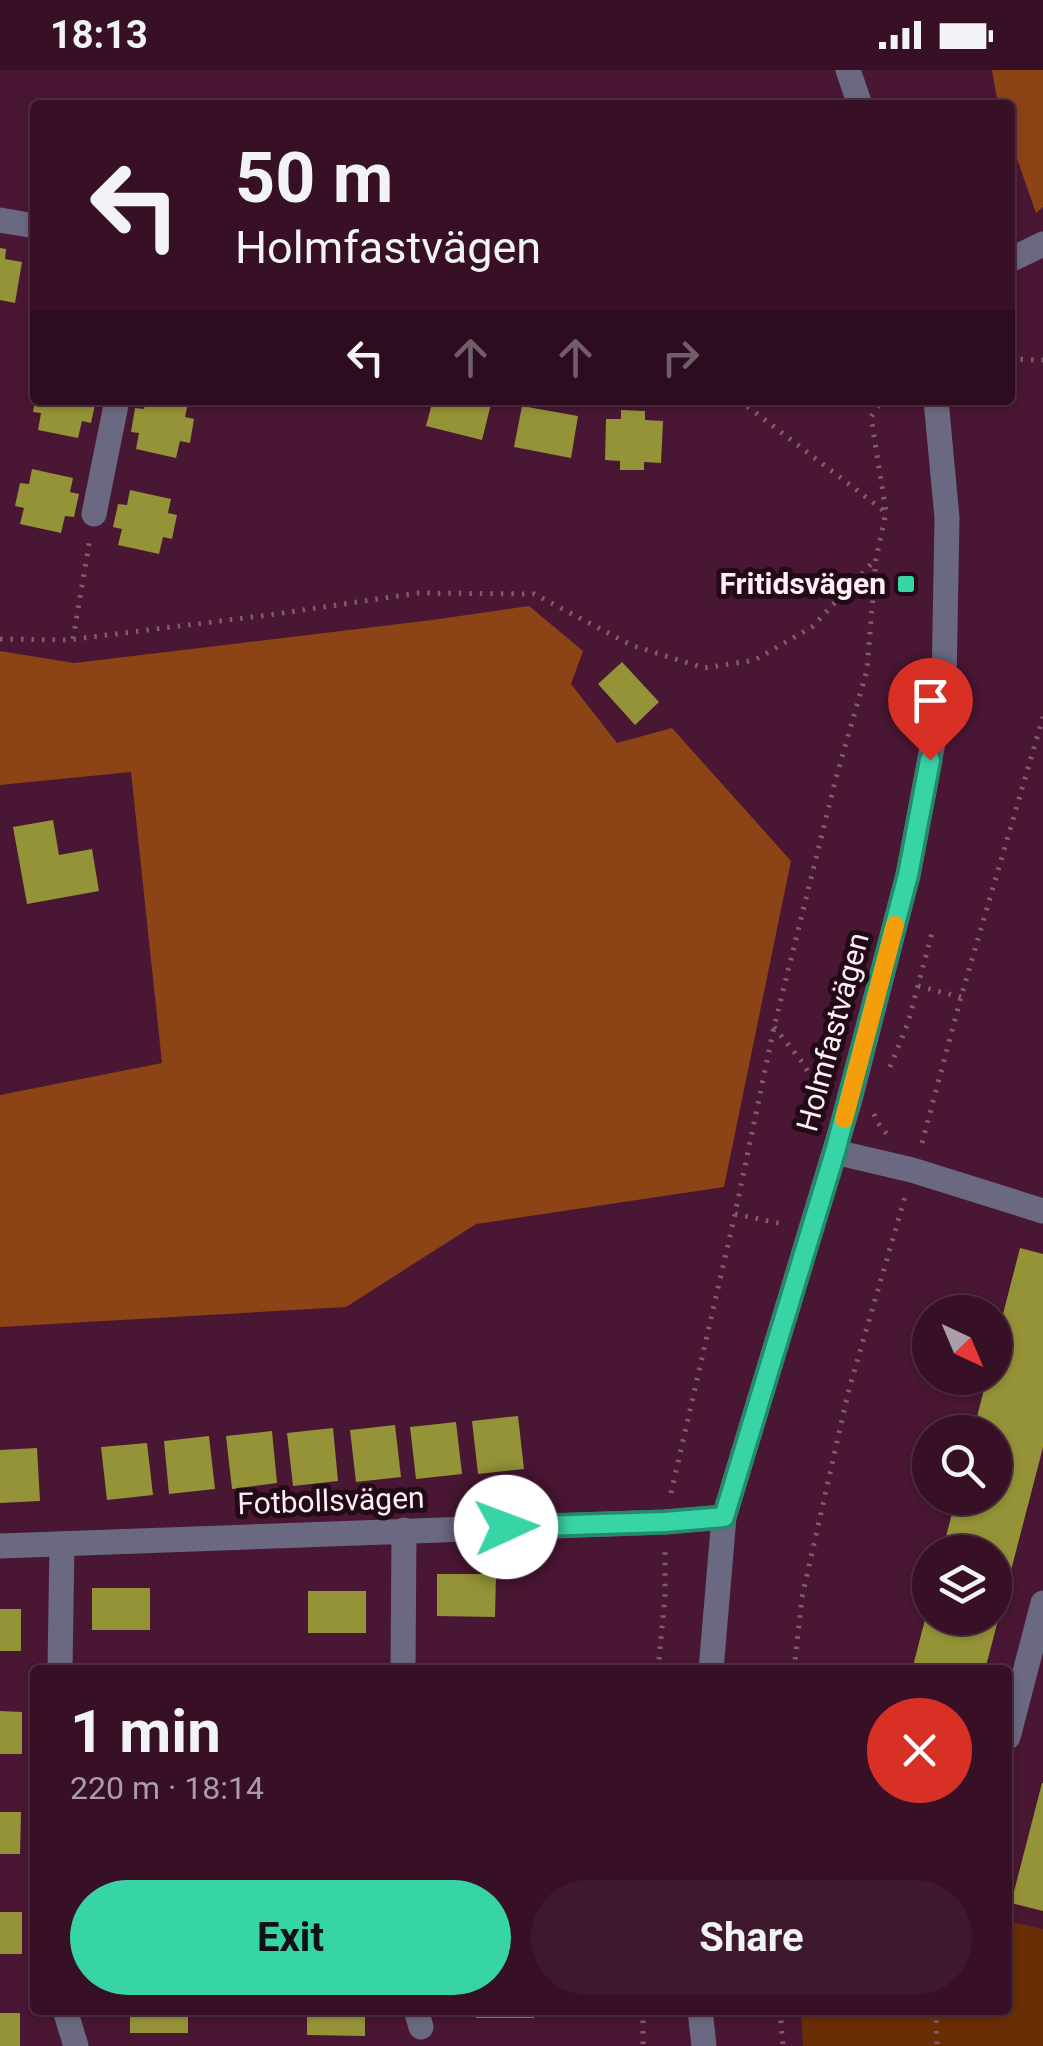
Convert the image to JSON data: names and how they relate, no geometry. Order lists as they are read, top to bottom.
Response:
{
  "streets": {
    "street": ["Holmfastvägen", "Fotbollsvägen"]
  },
  "crossings": [
    ["Holmfastvägen", "Fotbollsvägen"]
  ],
  "places": {
    "transit": ["Fritidsvägen"]
  },
  "north": "bottom right",
  "page": {
    "status": "18:13",
    "turn": ["50 m", "Holmfastvägen"],
    "heading": ["1 min", "220 m · 18:14"],
    "buttons": ["Exit", "Share"]
  }
}
